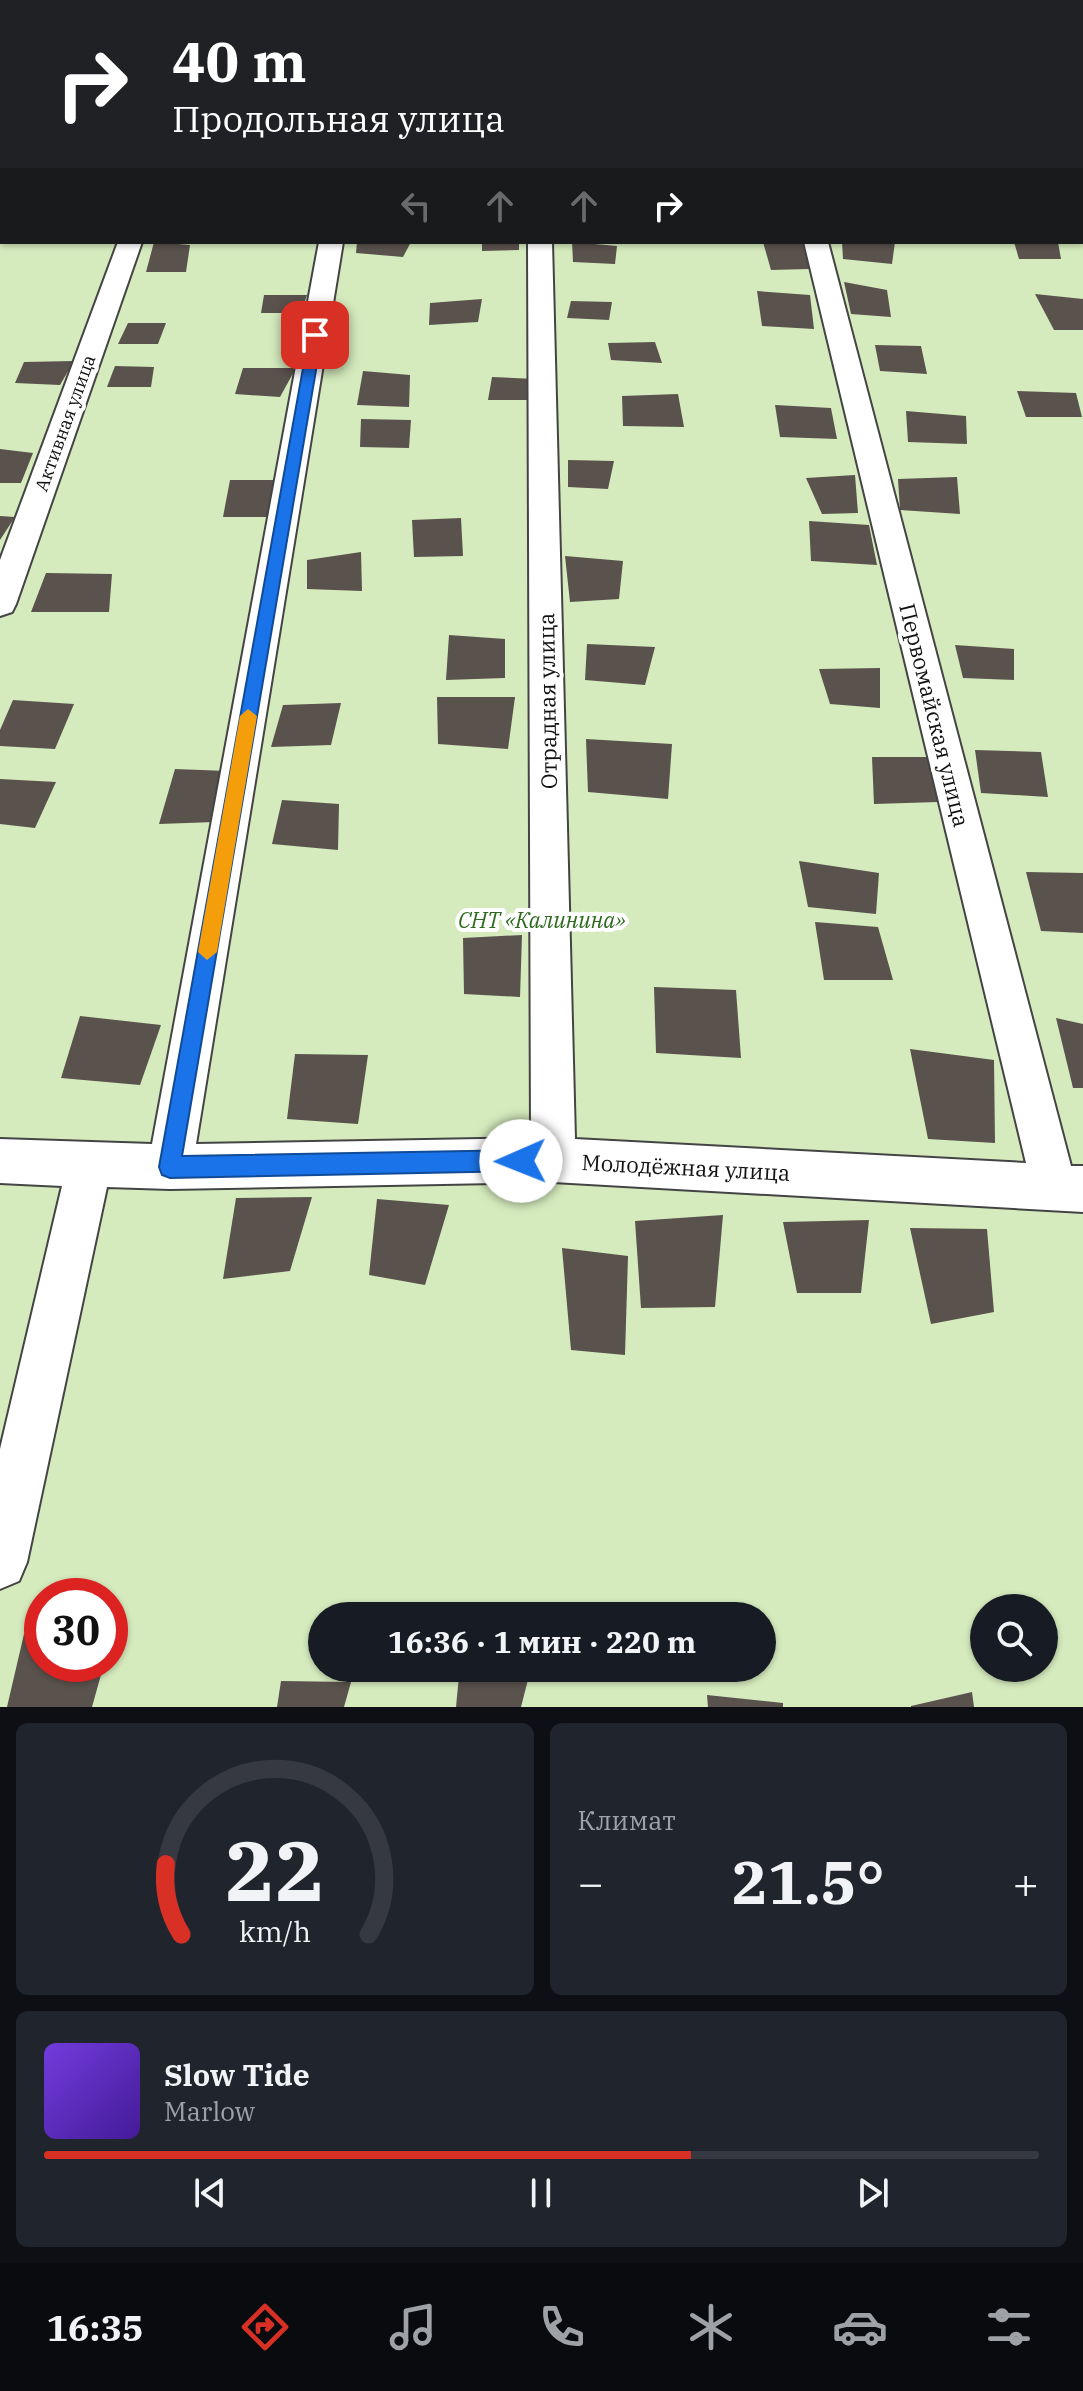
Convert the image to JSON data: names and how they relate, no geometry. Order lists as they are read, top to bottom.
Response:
{
  "streets": {
    "street": [
      "Активная улица",
      "Отрадная улица",
      "Первомайская улица",
      "Молодёжная улица"
    ]
  },
  "crossings": [
    ["Отрадная улица", "Молодёжная улица"],
    ["Первомайская улица", "Молодёжная улица"]
  ],
  "parks": ["СНТ «Калинина»"],
  "page": {
    "turn": ["40 m", "Продольная улица"],
    "limit": "30",
    "trip": "16:36 · 1 мин · 220 m",
    "tile": "Климат",
    "heat": ["−", "21.5°", "+"],
    "song": ["Slow Tide", "Marlow"],
    "tabs": "16:35",
    "gauge": ["22", "km/h"]
  }
}
